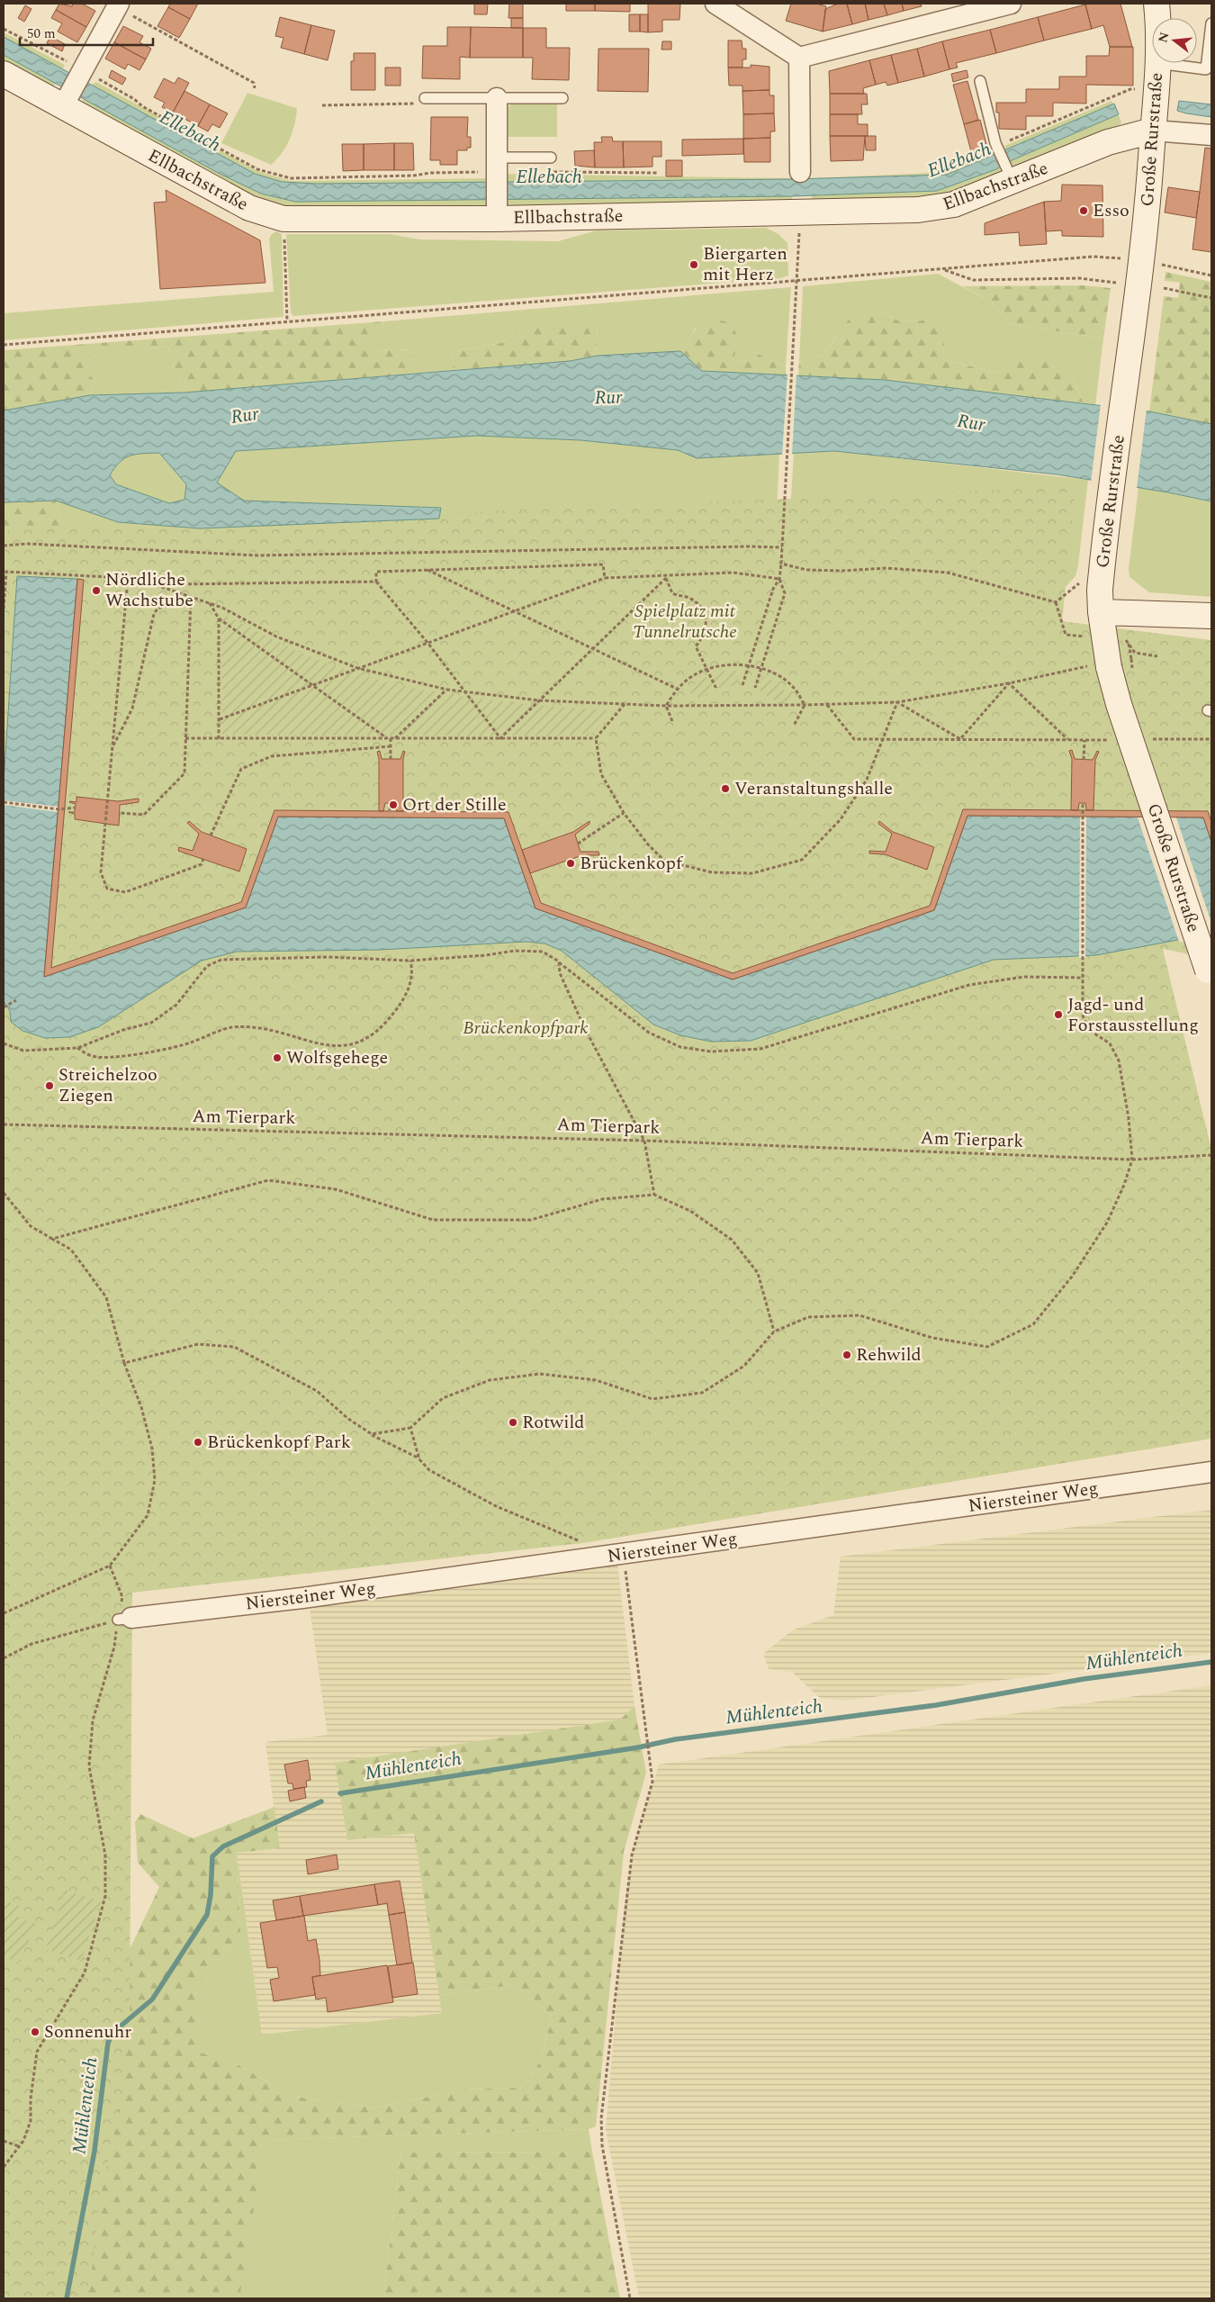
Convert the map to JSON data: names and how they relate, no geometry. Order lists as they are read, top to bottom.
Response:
{
  "streets": {
    "main road": ["Große Rurstraße", "Ellbachstraße"],
    "street": ["Niersteiner Weg"],
    "path": ["Am Tierpark"]
  },
  "crossings": [
    ["Große Rurstraße", "Ellbachstraße"]
  ],
  "water": ["Ellebach", "Rur", "Mühlenteich"],
  "parks": ["Spielplatz mit Tunnelrutsche", "Brückenkopfpark"],
  "places": [
    "Esso",
    "Biergarten mit Herz",
    "Nördliche Wachstube",
    "Veranstaltungshalle",
    "Ort der Stille",
    "Brückenkopf",
    "Jagd- und Forstausstellung",
    "Wolfsgehege",
    "Streichelzoo Ziegen",
    "Rehwild",
    "Rotwild",
    "Brückenkopf Park",
    "Sonnenuhr"
  ],
  "scale_bar": "50 m",
  "north": "left"
}
